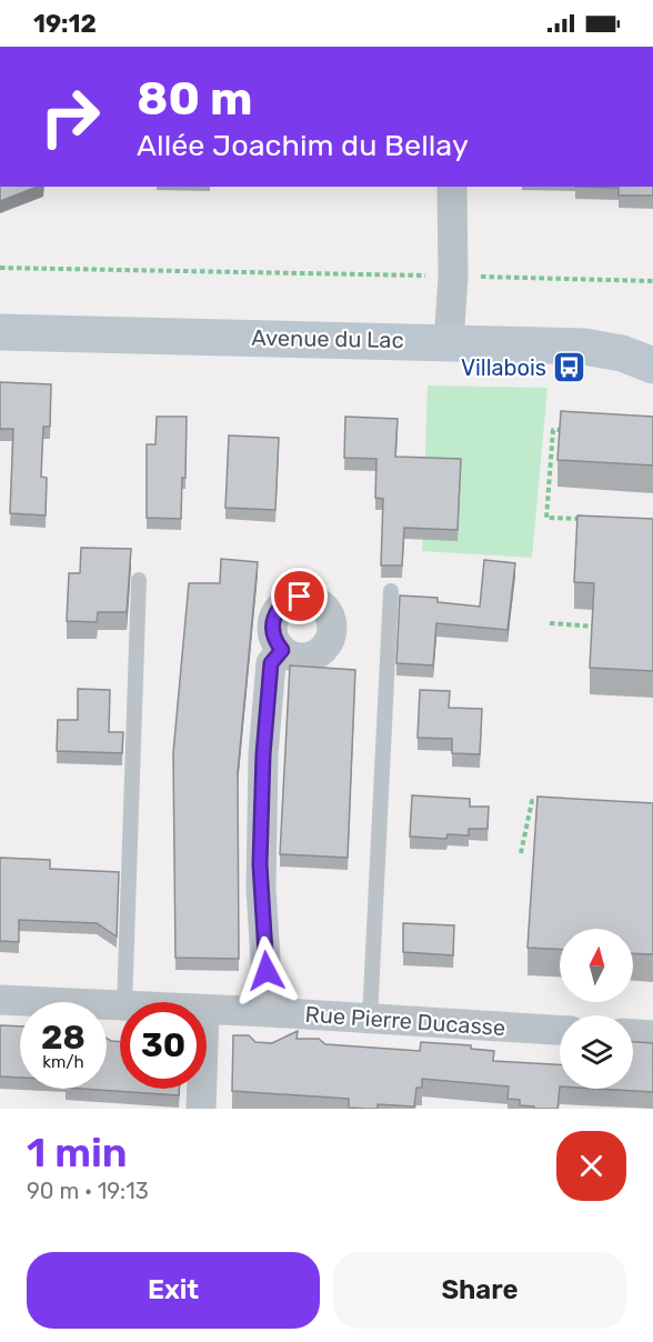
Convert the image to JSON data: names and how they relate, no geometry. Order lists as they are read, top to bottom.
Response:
{
  "streets": {
    "street": ["Avenue du Lac", "Rue Pierre Ducasse"]
  },
  "places": {
    "bus stop": ["Villabois"]
  },
  "north": "top",
  "page": {
    "status": "19:12",
    "turn": ["80 m", "Allée Joachim du Bellay"],
    "speed": "28 km/h",
    "limit": "30",
    "heading": ["1 min", "90 m · 19:13"],
    "buttons": ["Exit", "Share"]
  }
}
